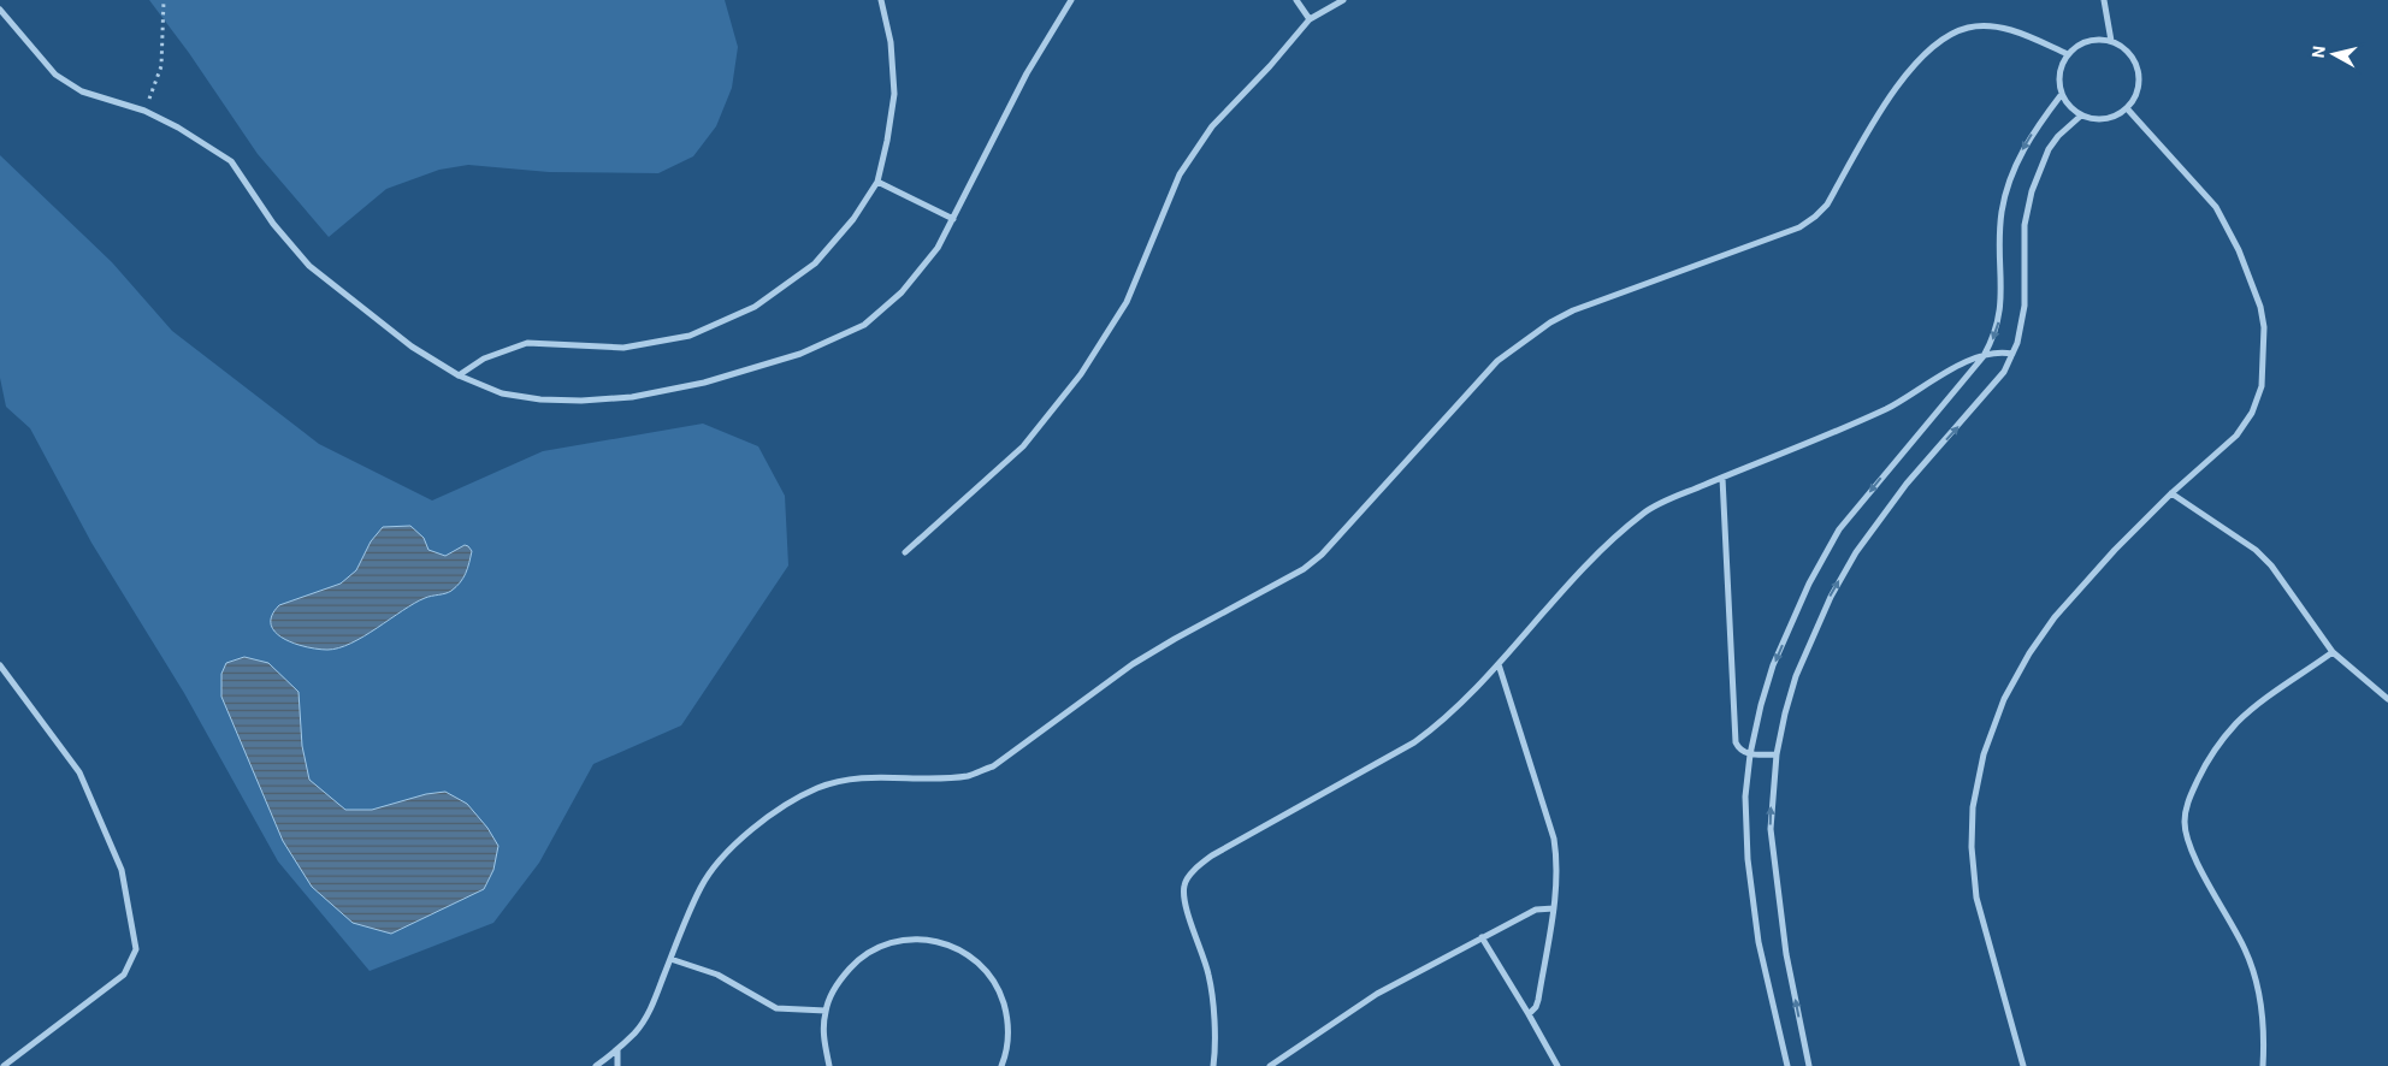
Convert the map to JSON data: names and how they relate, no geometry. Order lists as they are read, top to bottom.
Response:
{
  "north": "left"
}
